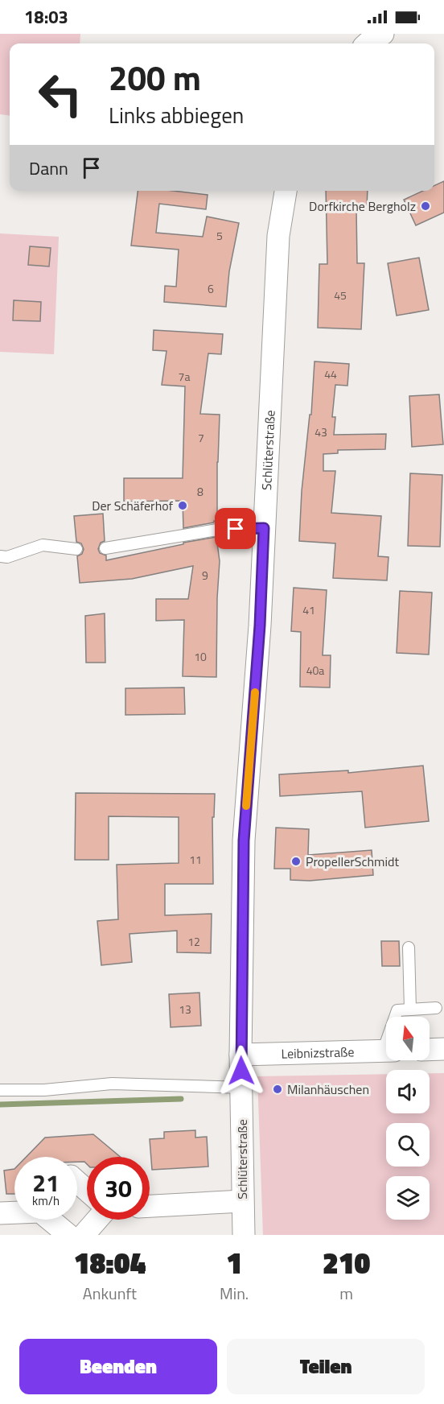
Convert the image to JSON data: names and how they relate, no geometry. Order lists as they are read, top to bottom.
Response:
{
  "streets": {
    "street": ["Schlüterstraße", "Leibnizstraße"]
  },
  "crossings": [
    ["Schlüterstraße", "Leibnizstraße"]
  ],
  "places": [
    "Dorfkirche Bergholz",
    "Der Schäferhof",
    "PropellerSchmidt",
    "Milanhäuschen"
  ],
  "house_numbers": [
    "5",
    "6",
    "45",
    "44",
    "7a",
    "43",
    "7",
    "8",
    "9",
    "41",
    "10",
    "40a",
    "11",
    "12",
    "13"
  ],
  "north": "top",
  "page": {
    "status": "18:03",
    "turn": ["200 m", "Links abbiegen"],
    "then": "Dann",
    "speed": "21 km/h",
    "limit": "30",
    "eta": [
      "18:04",
      "Ankunft",
      "1",
      "Min.",
      "210",
      "m"
    ],
    "buttons": ["Beenden", "Teilen"]
  }
}
